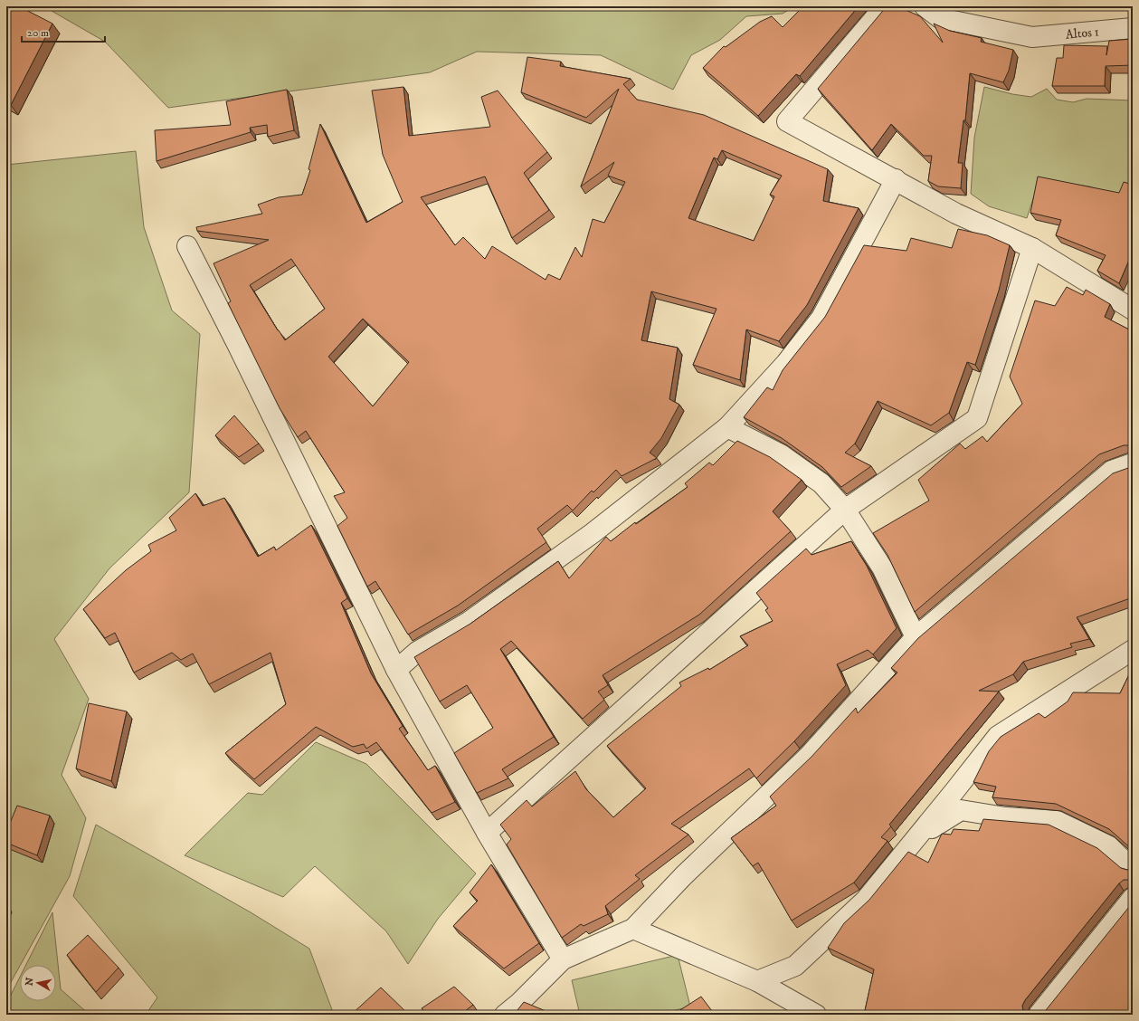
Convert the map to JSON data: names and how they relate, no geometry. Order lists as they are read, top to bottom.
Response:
{
  "streets": {
    "street": ["Altos 1"]
  },
  "scale_bar": "20 m",
  "north": "left"
}
